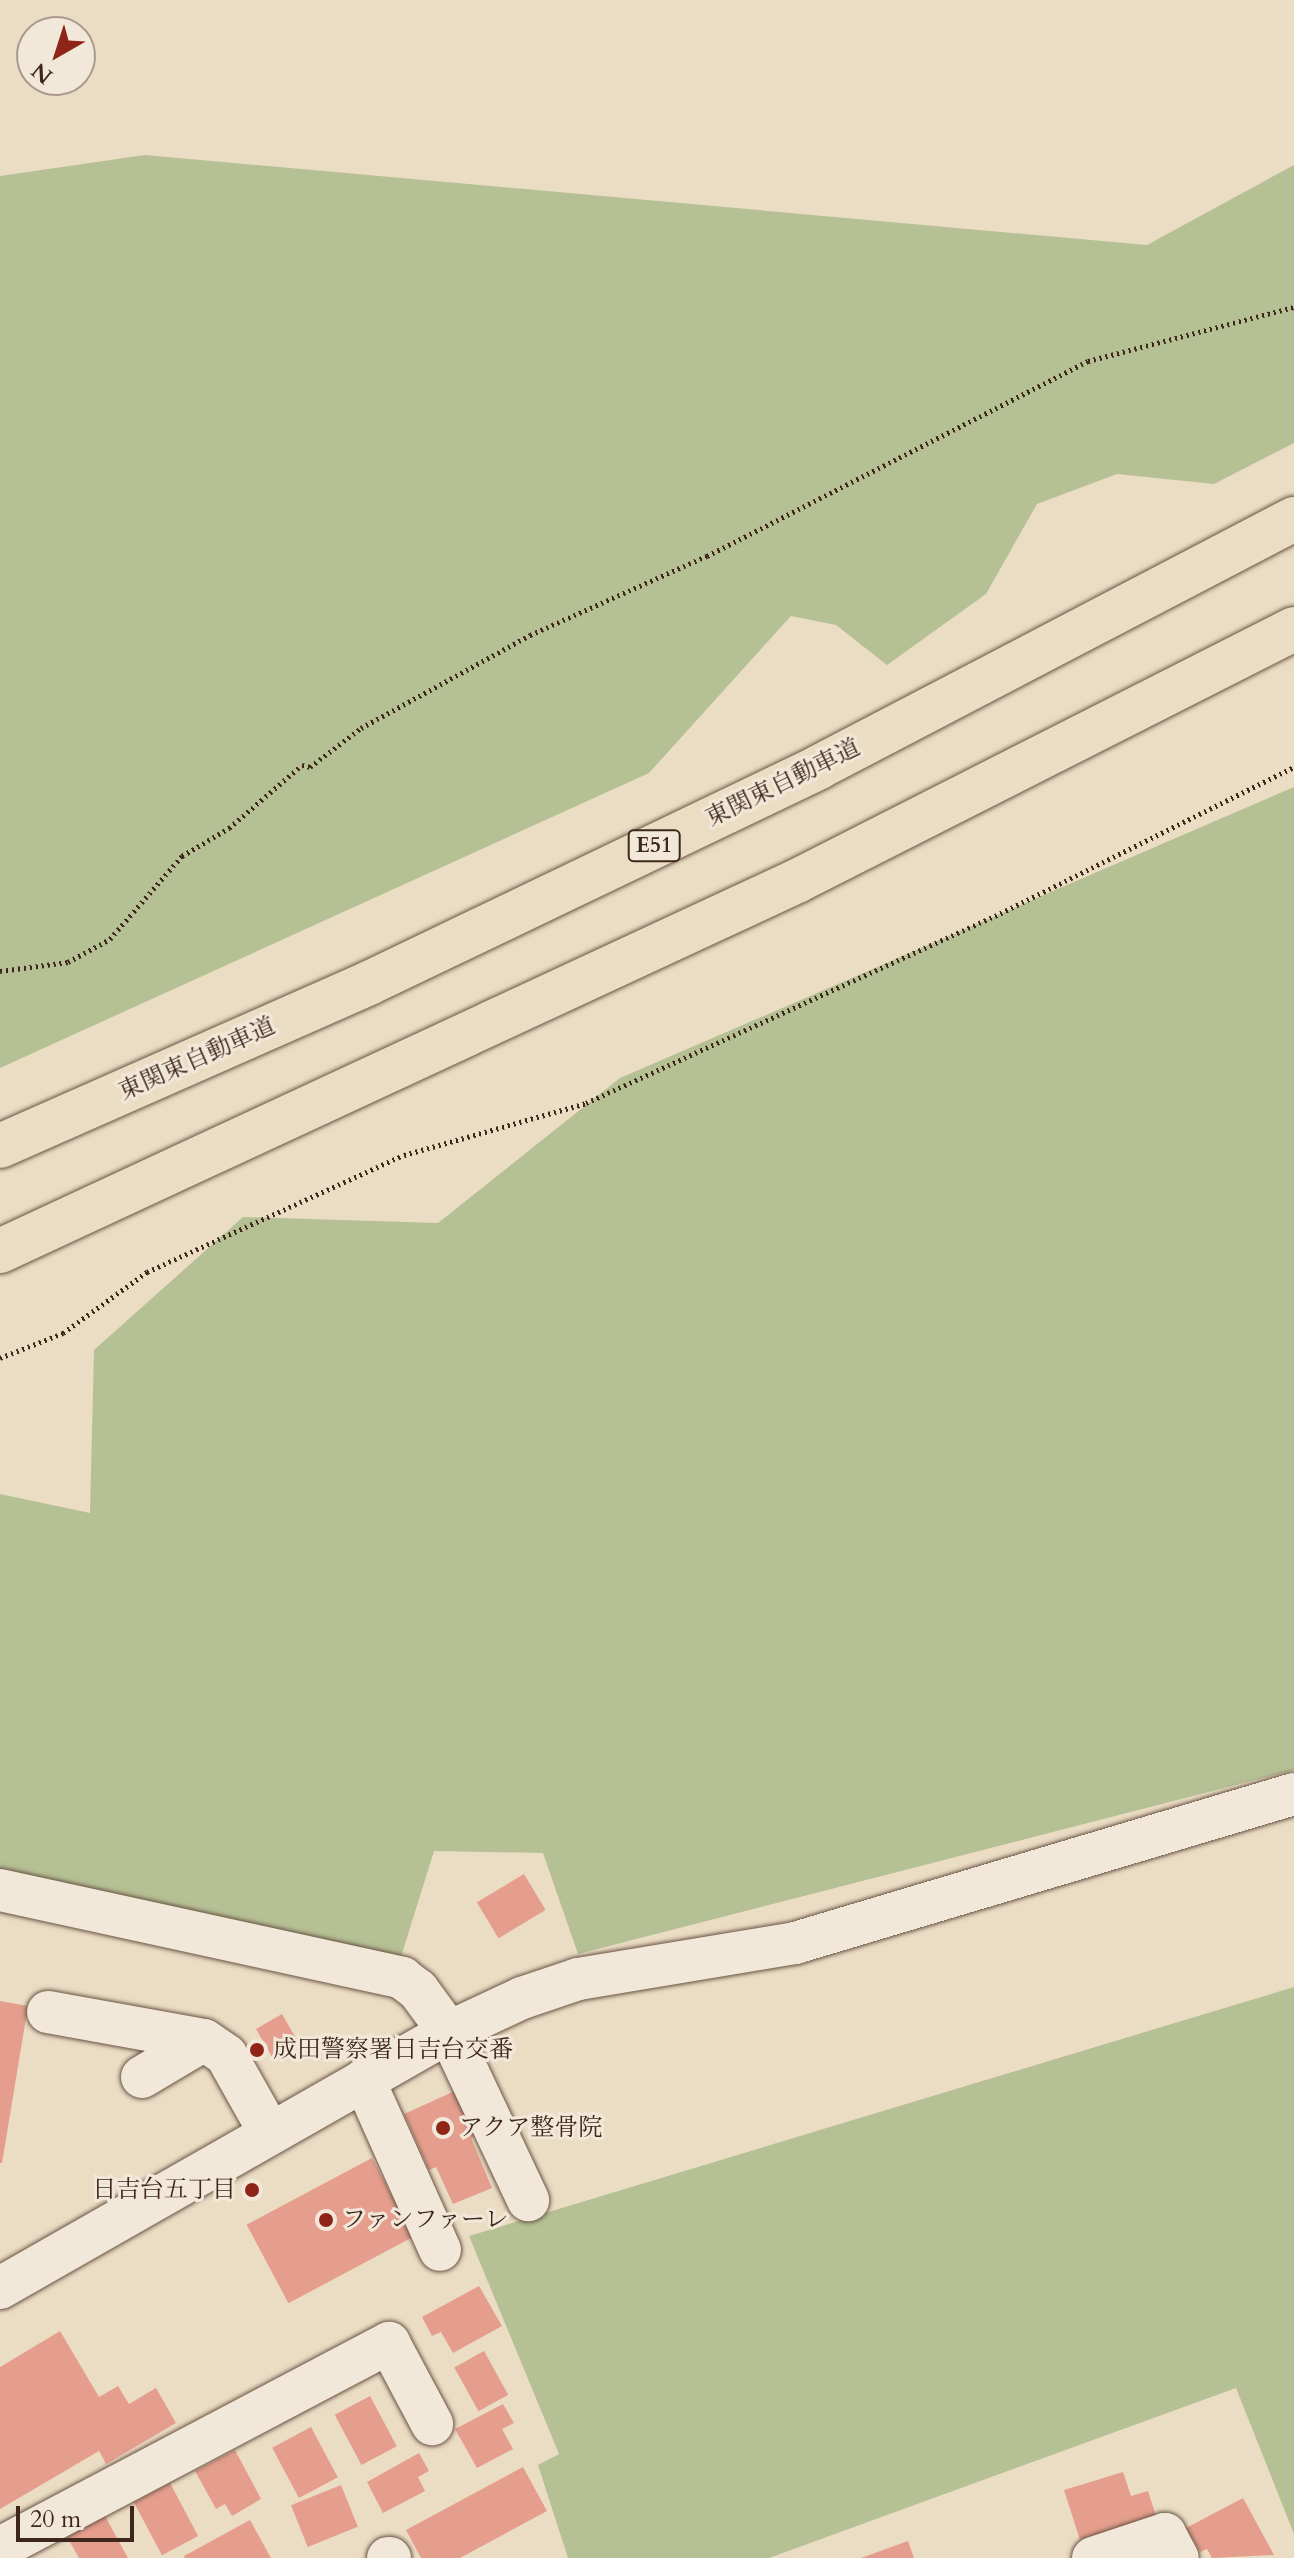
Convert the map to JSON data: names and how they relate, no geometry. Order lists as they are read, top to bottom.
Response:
{
  "streets": {
    "highway": ["東関東自動車道", "E51"]
  },
  "places": [
    "成田警察署日吉台交番",
    "アクア整骨院",
    "日吉台五丁目",
    "ファンファーレ"
  ],
  "scale_bar": "20 m",
  "north": "bottom left"
}
